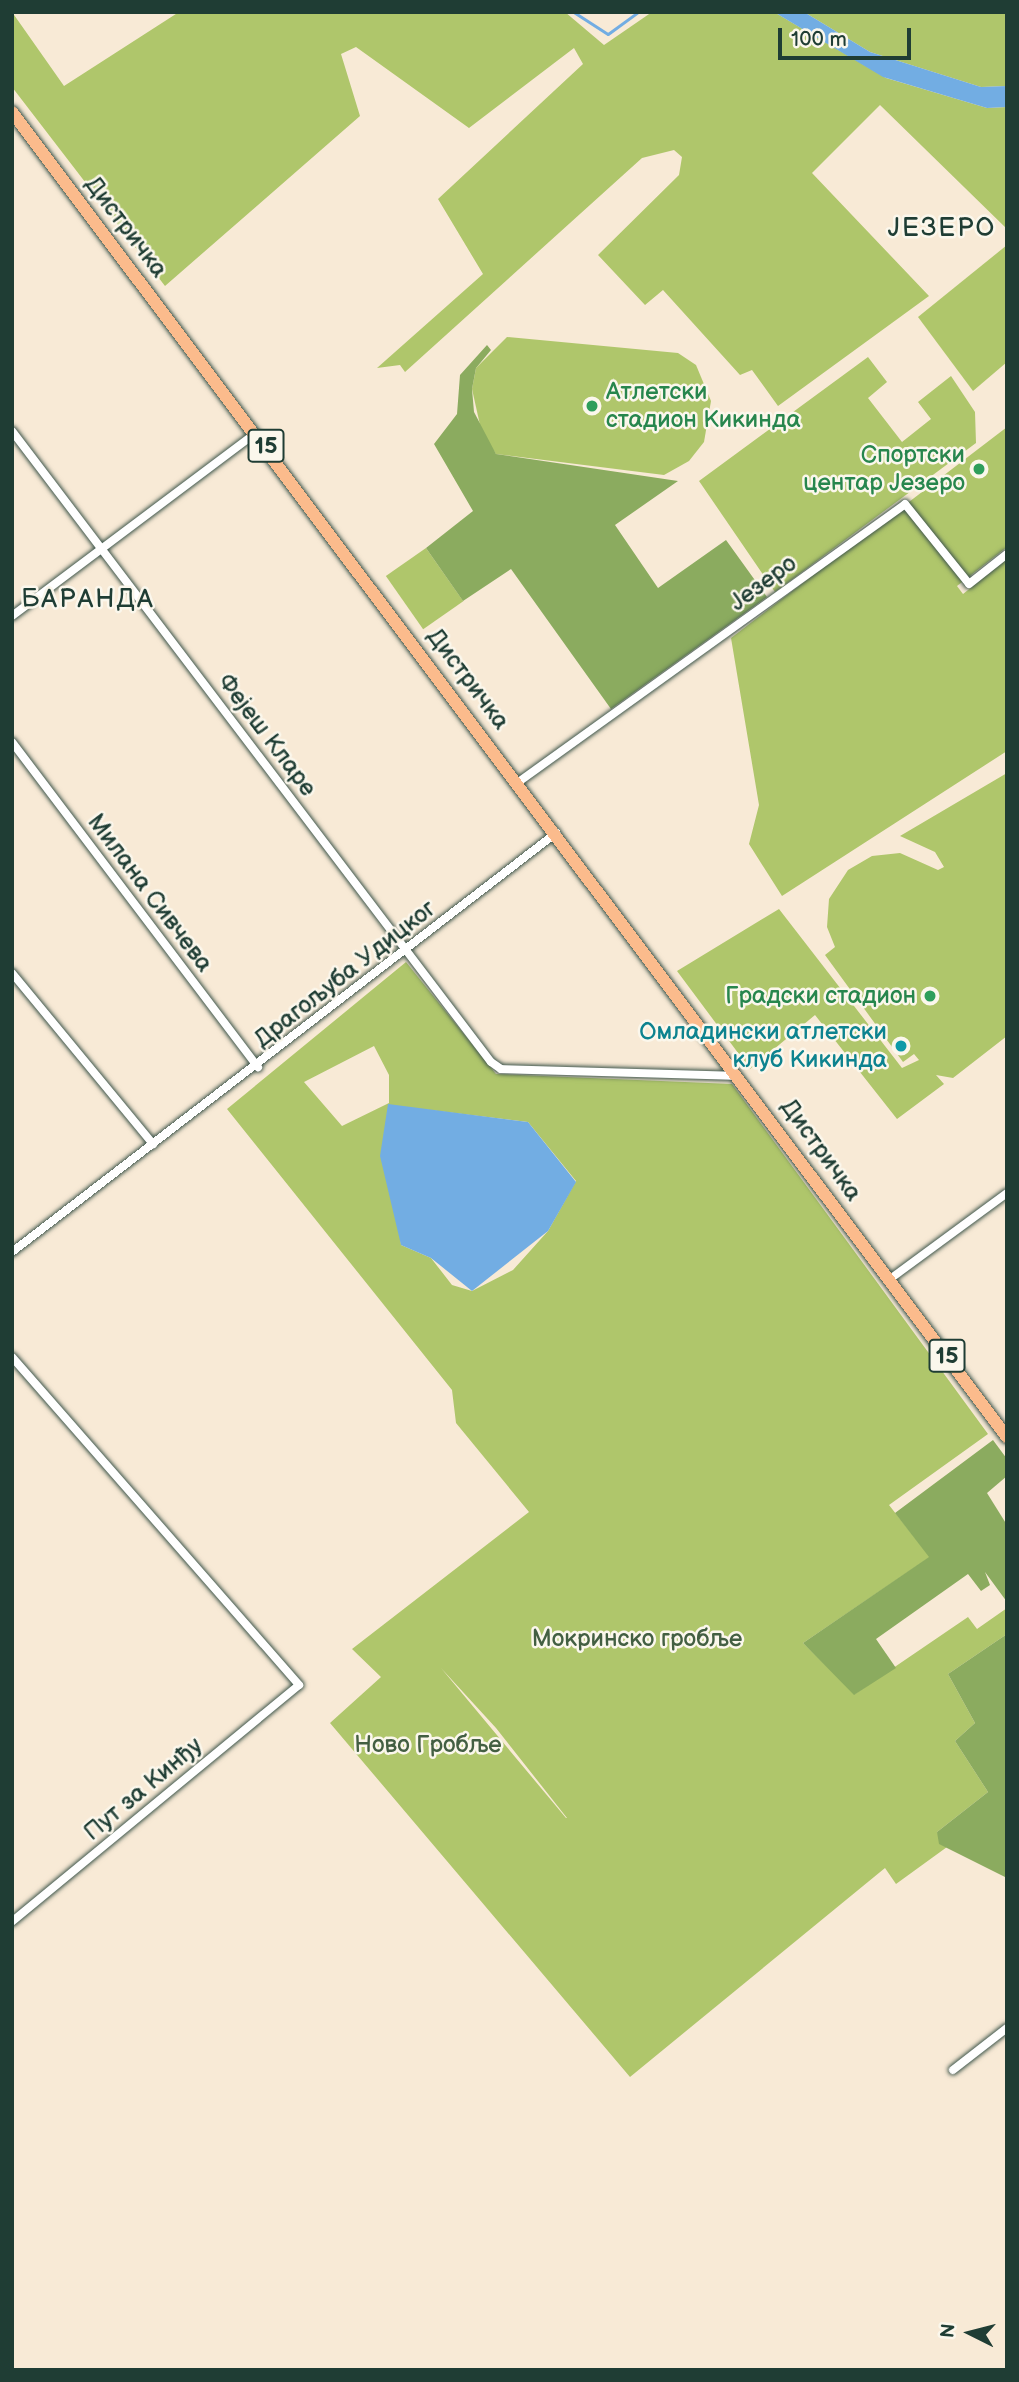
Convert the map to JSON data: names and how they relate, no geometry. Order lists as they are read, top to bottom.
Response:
{
  "streets": {
    "main road": ["Дистричка", "15"],
    "street": [
      "Језеро",
      "Фејеш Кларе",
      "Милана Сивчева",
      "Драгољуба Удицког",
      "Пут за Кинђу"
    ]
  },
  "crossings": [
    ["Дистричка", "15"],
    ["Дистричка", "Језеро"],
    ["Дистричка", "Фејеш Кларе"],
    ["Дистричка", "Драгољуба Удицког"],
    ["Фејеш Кларе", "Драгољуба Удицког"],
    ["Милана Сивчева", "Драгољуба Удицког"]
  ],
  "districts": ["ЈЕЗЕРО", "БАРАНДА"],
  "parks": ["Мокринско гробље", "Ново Гробље"],
  "places": [
    "Атлетски стадион Кикинда",
    "Спортски центар Језеро",
    "Градски стадион",
    "Омладински атлетски клуб Кикинда"
  ],
  "scale_bar": "100 m",
  "north": "left"
}
